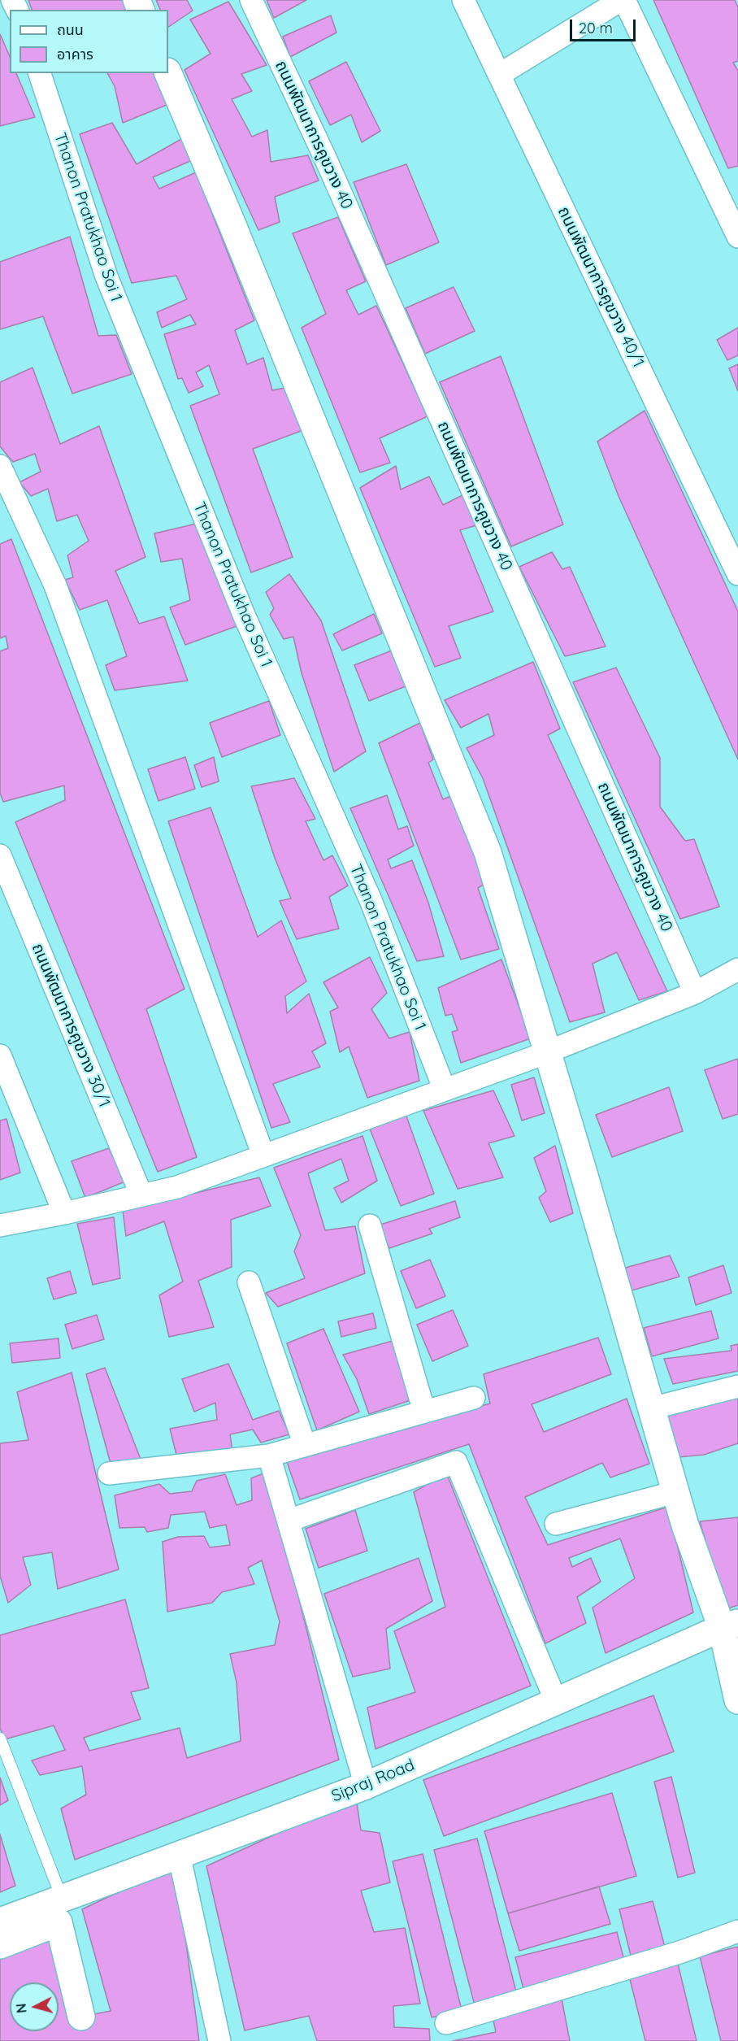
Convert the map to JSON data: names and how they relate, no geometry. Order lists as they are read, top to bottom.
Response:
{
  "streets": {
    "street": [
      "ถนนพัฒนาการคูขวาง 40",
      "Thanon Pratukhao Soi 1",
      "ถนนพัฒนาการคูขวาง 40/1",
      "ถนนพัฒนาการคูขวาง 30/1",
      "Sipraj Road"
    ]
  },
  "legend": ["ถนน", "อาคาร"],
  "scale_bar": "20 m",
  "north": "left"
}
